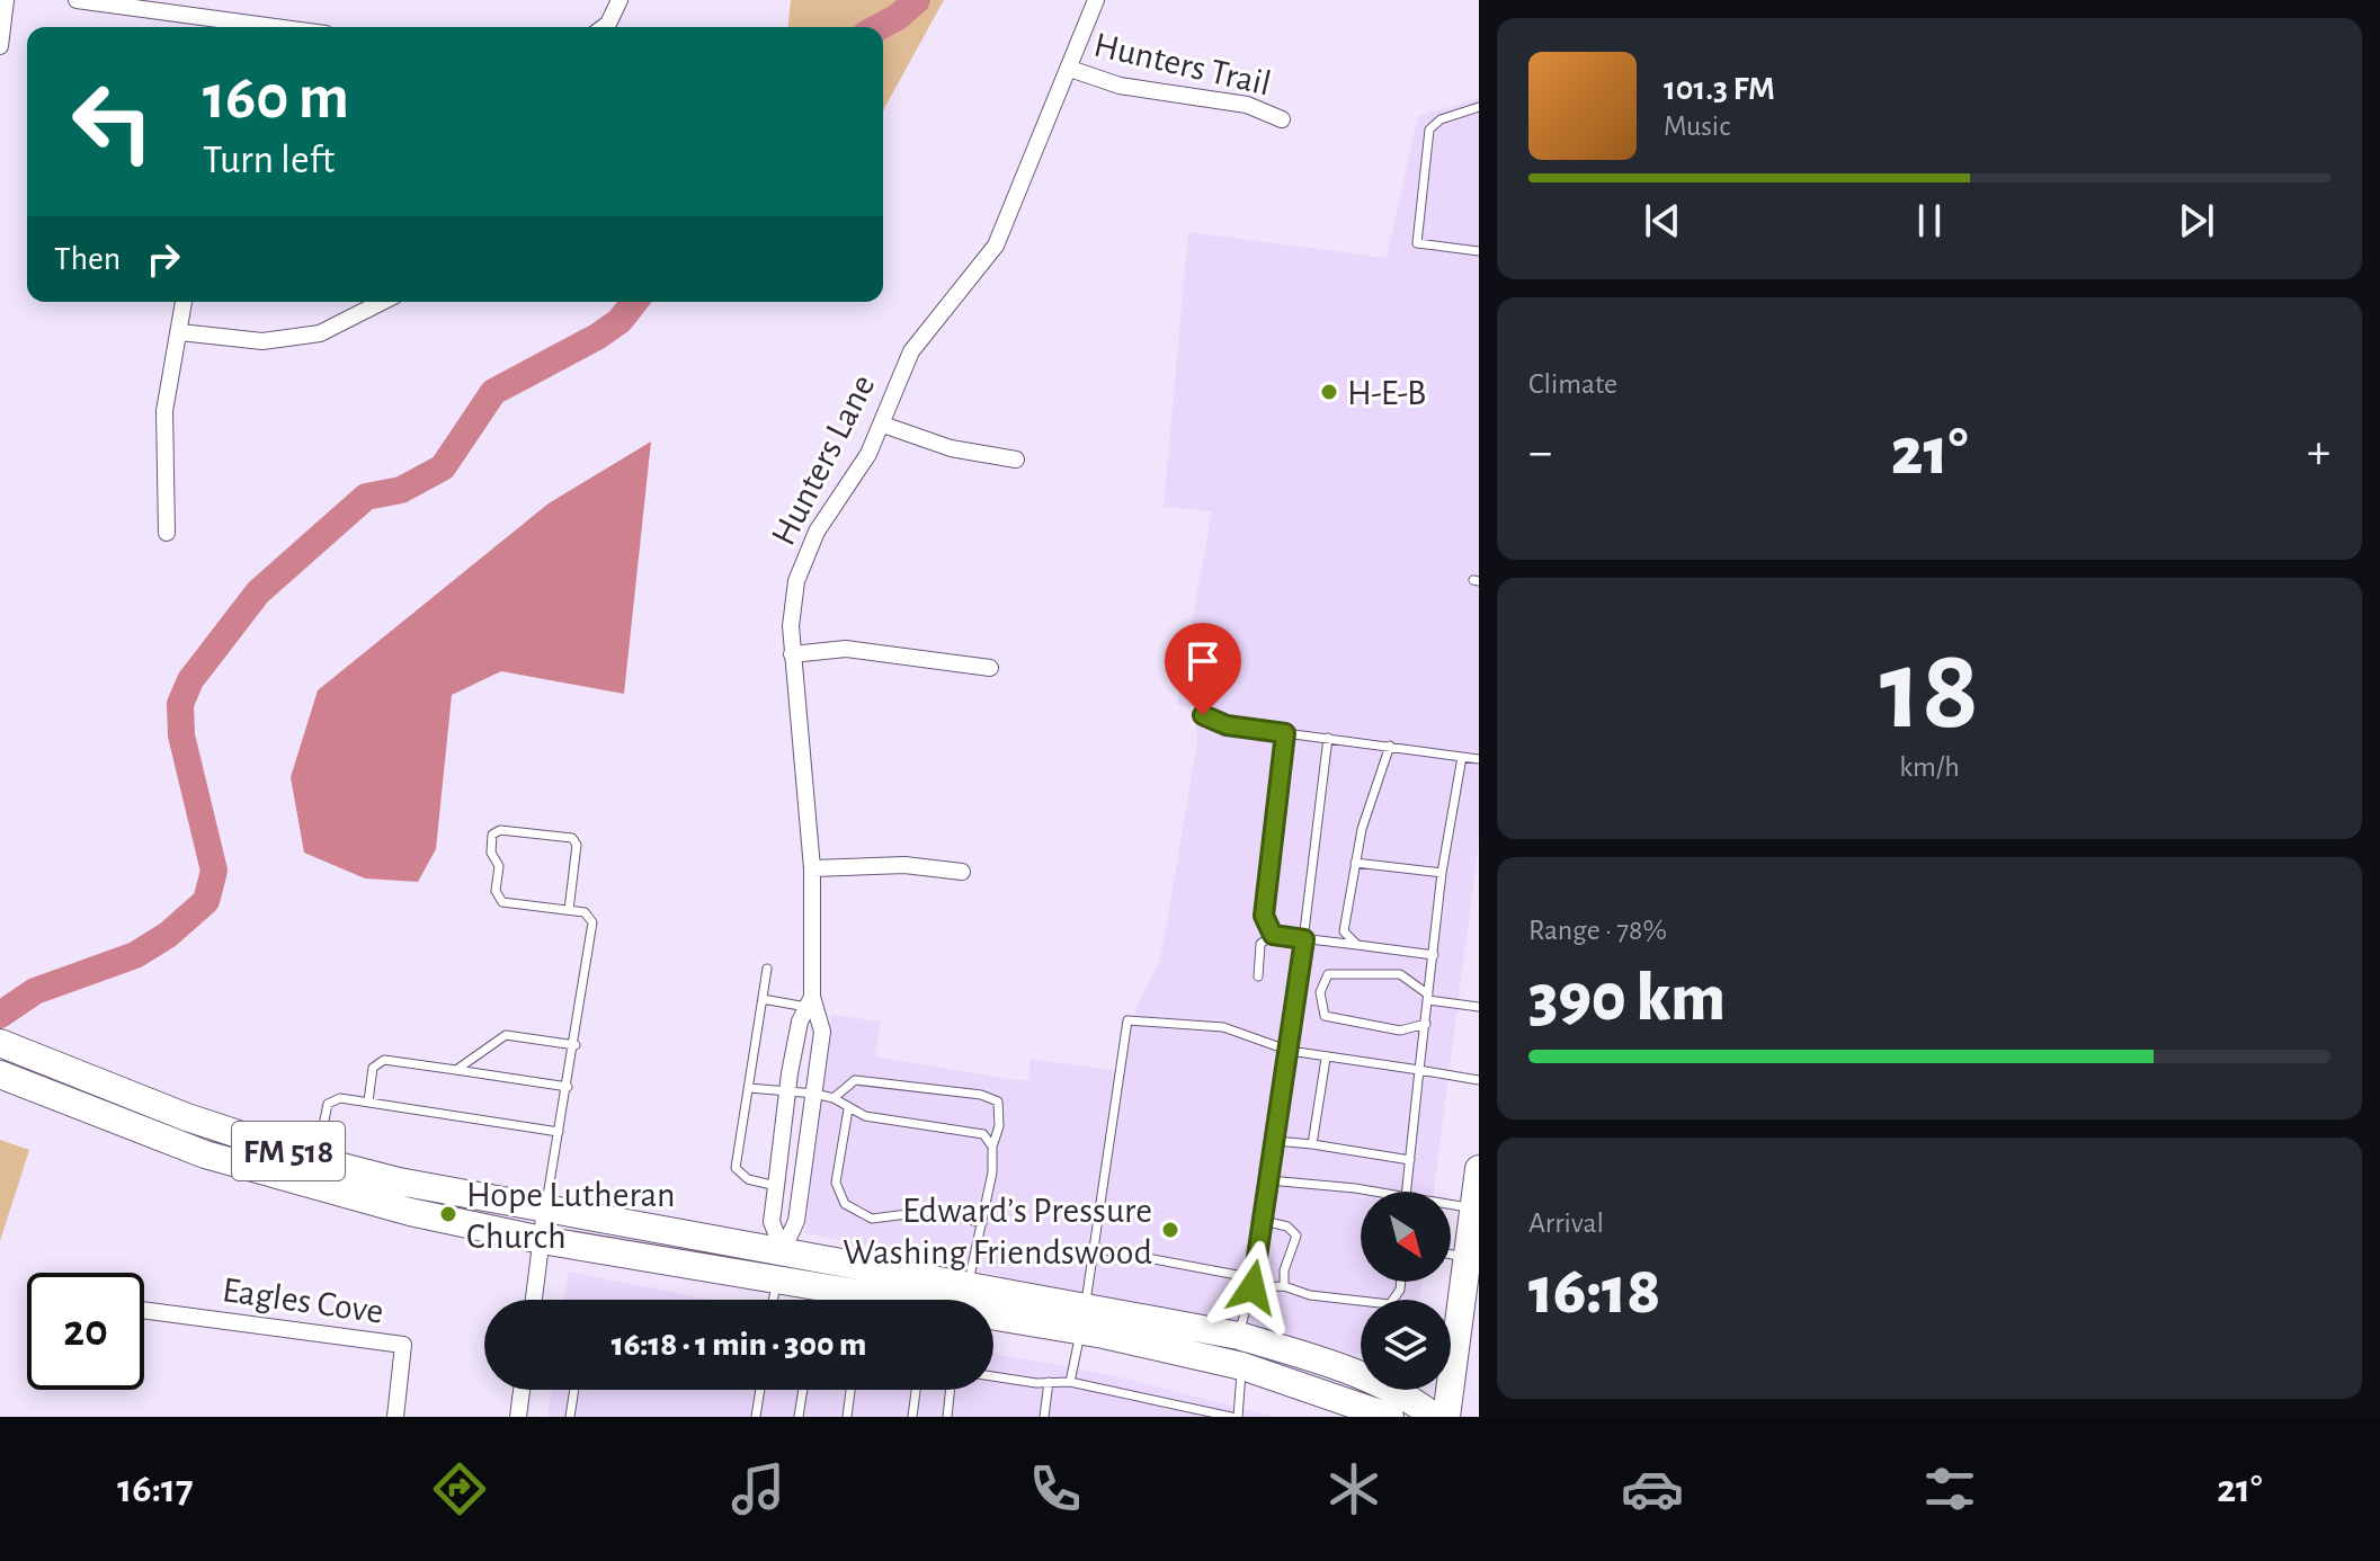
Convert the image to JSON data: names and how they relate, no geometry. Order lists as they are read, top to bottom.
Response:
{
  "streets": {
    "main road": ["FM 518"],
    "street": ["Hunters Trail", "Hunters Lane", "Eagles Cove"]
  },
  "crossings": [
    ["Hunters Trail", "Hunters Lane"],
    ["Hunters Lane", "FM 518"]
  ],
  "places": ["H-E-B", "Hope Lutheran Church", "Edward’s Pressure Washing Friendswood"],
  "north": "bottom right",
  "page": {
    "turn": ["160 m", "Turn left"],
    "song": ["101.3 FM", "Music"],
    "then": "Then",
    "tile": [
      "Climate",
      ["18", "km/h"],
      ["Range · 78%", "390 km"],
      ["Arrival", "16:18"]
    ],
    "heat": ["−", "21°", "+"],
    "limit": "20",
    "trip": "16:18 · 1 min · 300 m",
    "tabs": ["16:17", "21°"]
  }
}
